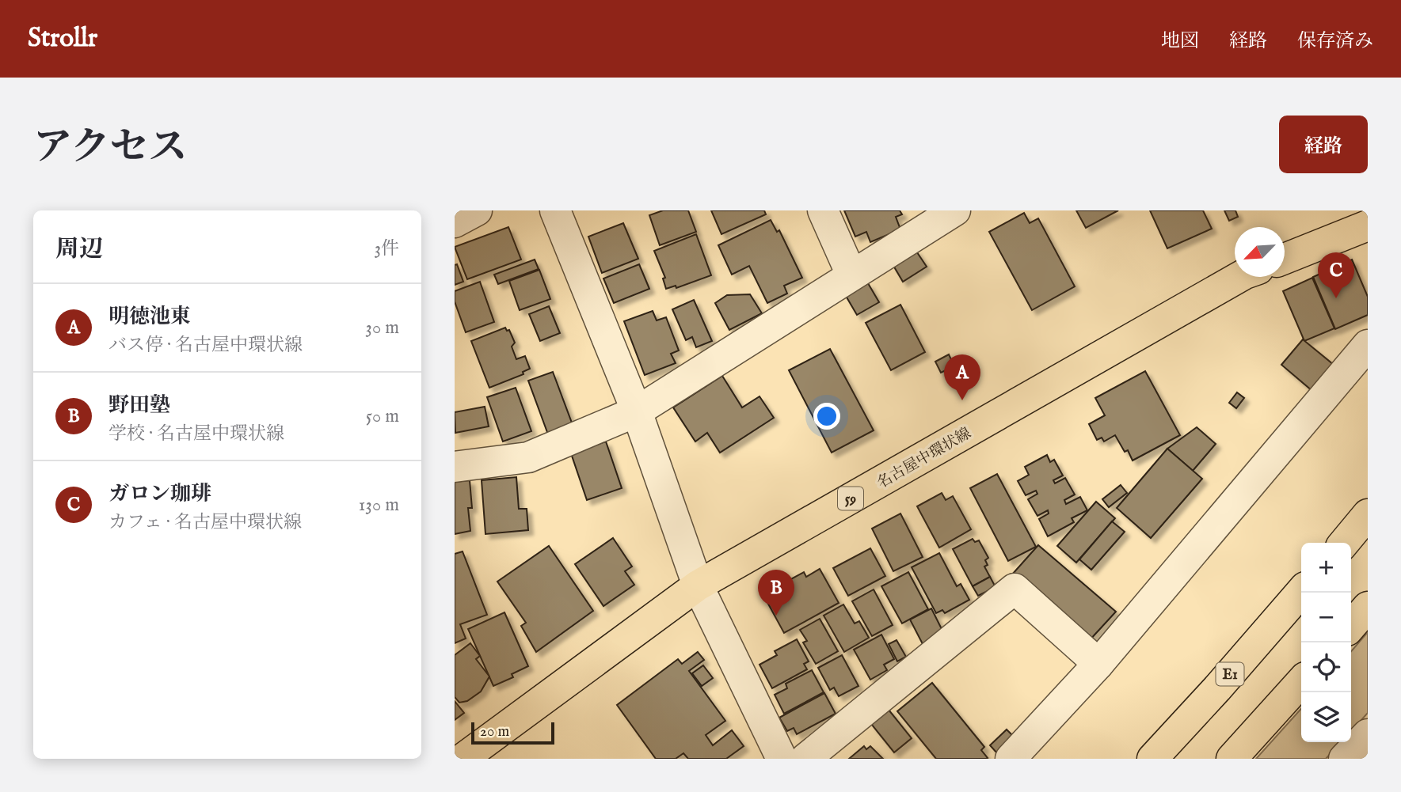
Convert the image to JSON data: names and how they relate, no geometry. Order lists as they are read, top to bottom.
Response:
{
  "streets": {
    "main road": ["名古屋中環状線", "59", "E1"]
  },
  "scale_bar": "20 m",
  "north": "bottom left",
  "page": {
    "header": "Strollr",
    "nav": ["地図", "経路", "保存済み"],
    "title": "アクセス",
    "buttons": "経路",
    "heading": ["周辺", "3件"],
    "pins": ["C", "A", "B"],
    "list": [
      {
        "mark": "A",
        "name": "明徳池東",
        "note": "バス停 · 名古屋中環状線",
        "value": "30 m"
      },
      {
        "mark": "B",
        "name": "野田塾",
        "note": "学校 · 名古屋中環状線",
        "value": "50 m"
      },
      {
        "mark": "C",
        "name": "ガロン珈琲",
        "note": "カフェ · 名古屋中環状線",
        "value": "130 m"
      }
    ],
    "map_buttons": ["+", "−"],
    "scale": "20 m"
  }
}
